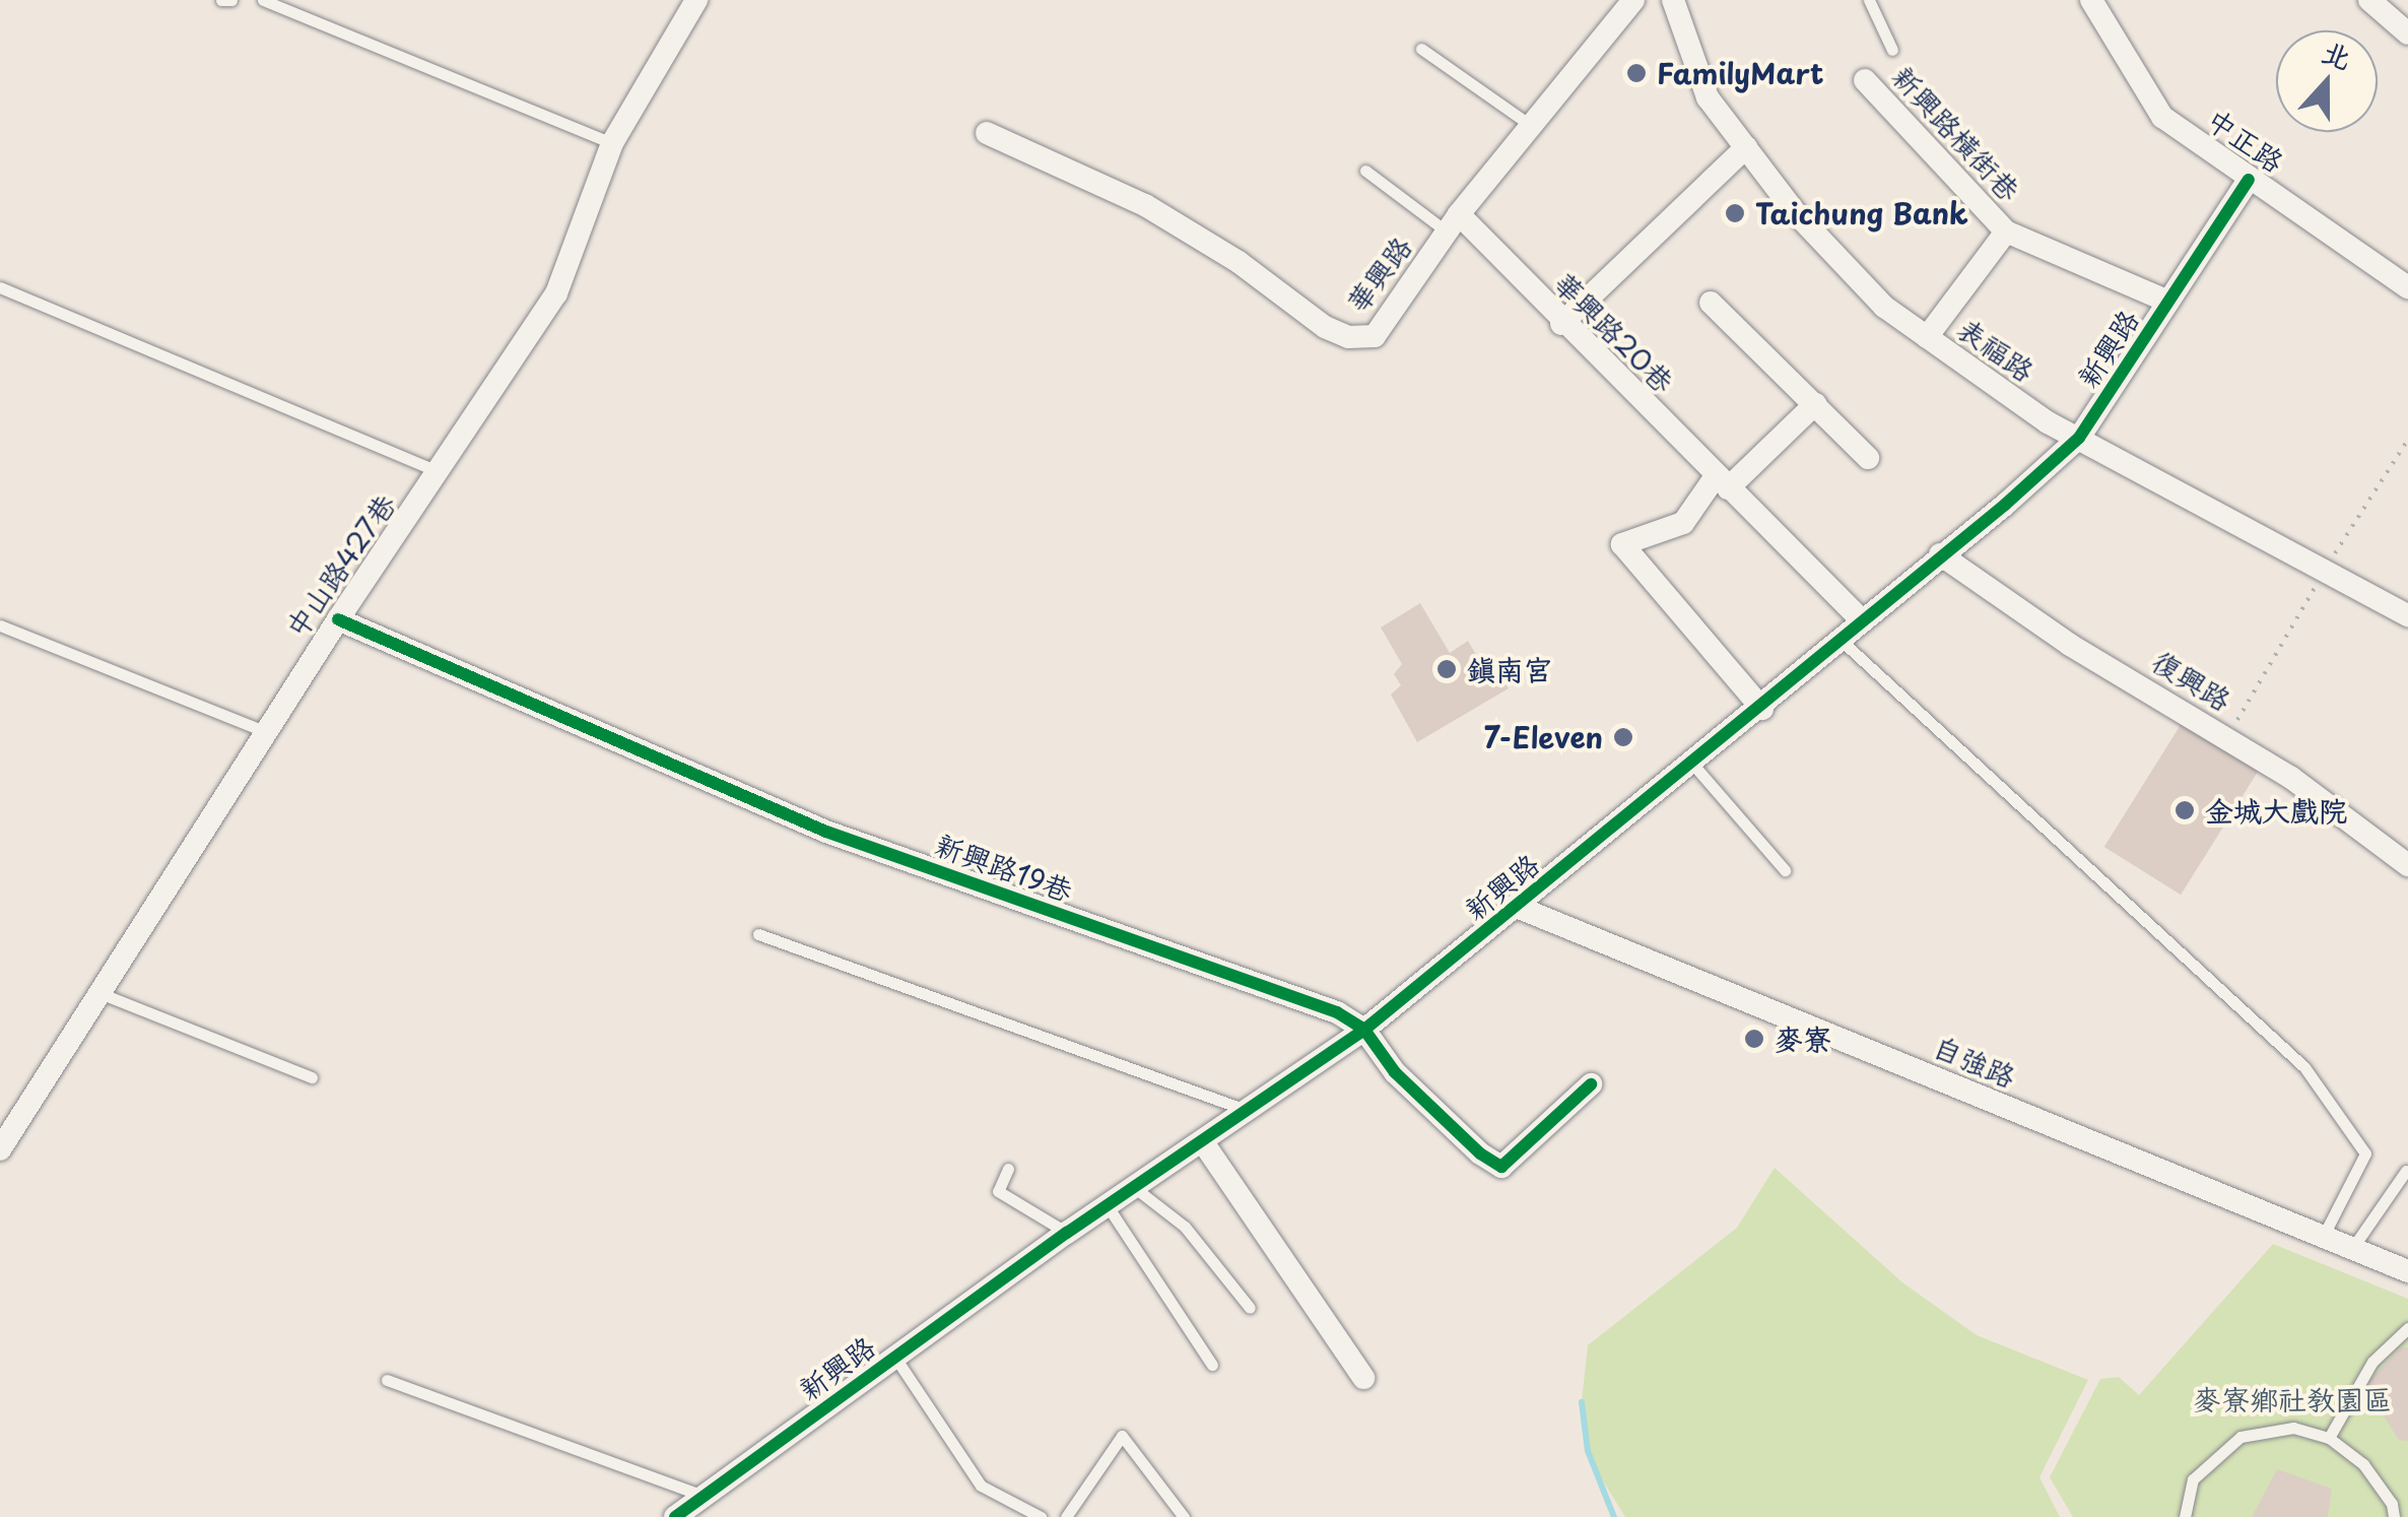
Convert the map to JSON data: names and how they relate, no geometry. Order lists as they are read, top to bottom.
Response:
{
  "streets": {
    "street": [
      "新興路橫街巷",
      "中正路",
      "華興路",
      "華興路20巷",
      "新興路",
      "表福路",
      "中山路427巷",
      "復興路",
      "新興路19巷",
      "自強路"
    ]
  },
  "crossings": [
    ["新興路橫街巷", "新興路"],
    ["中正路", "新興路"],
    ["華興路", "華興路20巷"],
    ["華興路20巷", "新興路"],
    ["新興路", "表福路"],
    ["新興路", "復興路"],
    ["新興路", "新興路19巷"],
    ["新興路", "自強路"],
    ["中山路427巷", "新興路19巷"]
  ],
  "parks": ["麥寮鄉社教園區"],
  "places": [
    "FamilyMart",
    "Taichung Bank",
    "鎮南宮",
    "7-Eleven",
    "金城大戲院",
    "麥寮"
  ],
  "north": "top"
}
